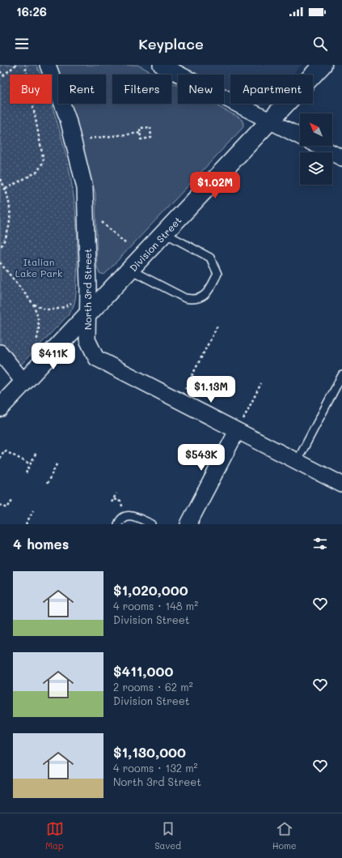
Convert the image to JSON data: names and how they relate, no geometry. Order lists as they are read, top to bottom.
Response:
{
  "streets": {
    "main road": ["Division Street"],
    "street": ["North 3rd Street"]
  },
  "crossings": [
    ["Division Street", "North 3rd Street"]
  ],
  "parks": ["Italian Lake Park"],
  "north": "top left",
  "page": {
    "status": "16:26",
    "header": "Keyplace",
    "chip": [
      "Buy",
      "Rent",
      "Filters",
      "New",
      "Apartment"
    ],
    "price": [
      "$1.02M",
      "$411K",
      "$1.13M",
      "$543K"
    ],
    "heading": "4 homes",
    "list": [
      {
        "name": "$1,020,000",
        "note": "4 rooms · 148 m² · Division Street"
      },
      {
        "name": "$411,000",
        "note": "2 rooms · 62 m² · Division Street"
      },
      {
        "name": "$1,130,000",
        "note": "4 rooms · 132 m² · North 3rd Street"
      }
    ],
    "tabs": ["Map", "Saved", "Home"]
  }
}
